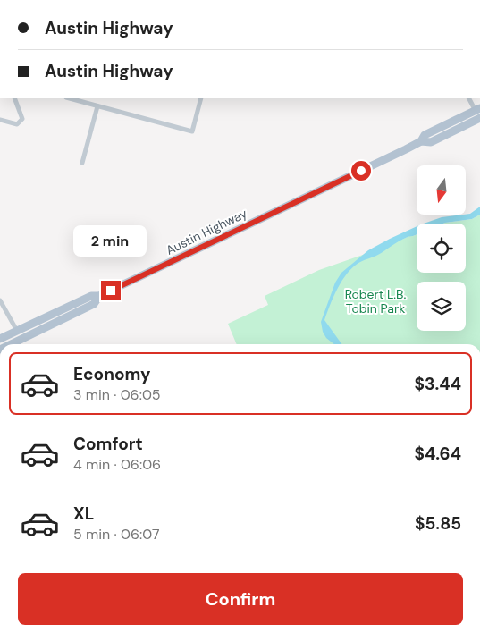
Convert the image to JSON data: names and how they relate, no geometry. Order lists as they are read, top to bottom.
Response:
{
  "streets": {
    "main road": ["Austin Highway"]
  },
  "parks": ["Robert L.B. Tobin Park"],
  "north": "bottom",
  "page": {
    "banner": ["Austin Highway", "Austin Highway"],
    "bubble": "2 min",
    "list": [
      {
        "name": "Economy",
        "note": "3 min · 06:05",
        "value": "$3.44"
      },
      {
        "name": "Comfort",
        "note": "4 min · 06:06",
        "value": "$4.64"
      },
      {
        "name": "XL",
        "note": "5 min · 06:07",
        "value": "$5.85"
      }
    ],
    "buttons": "Confirm"
  }
}
